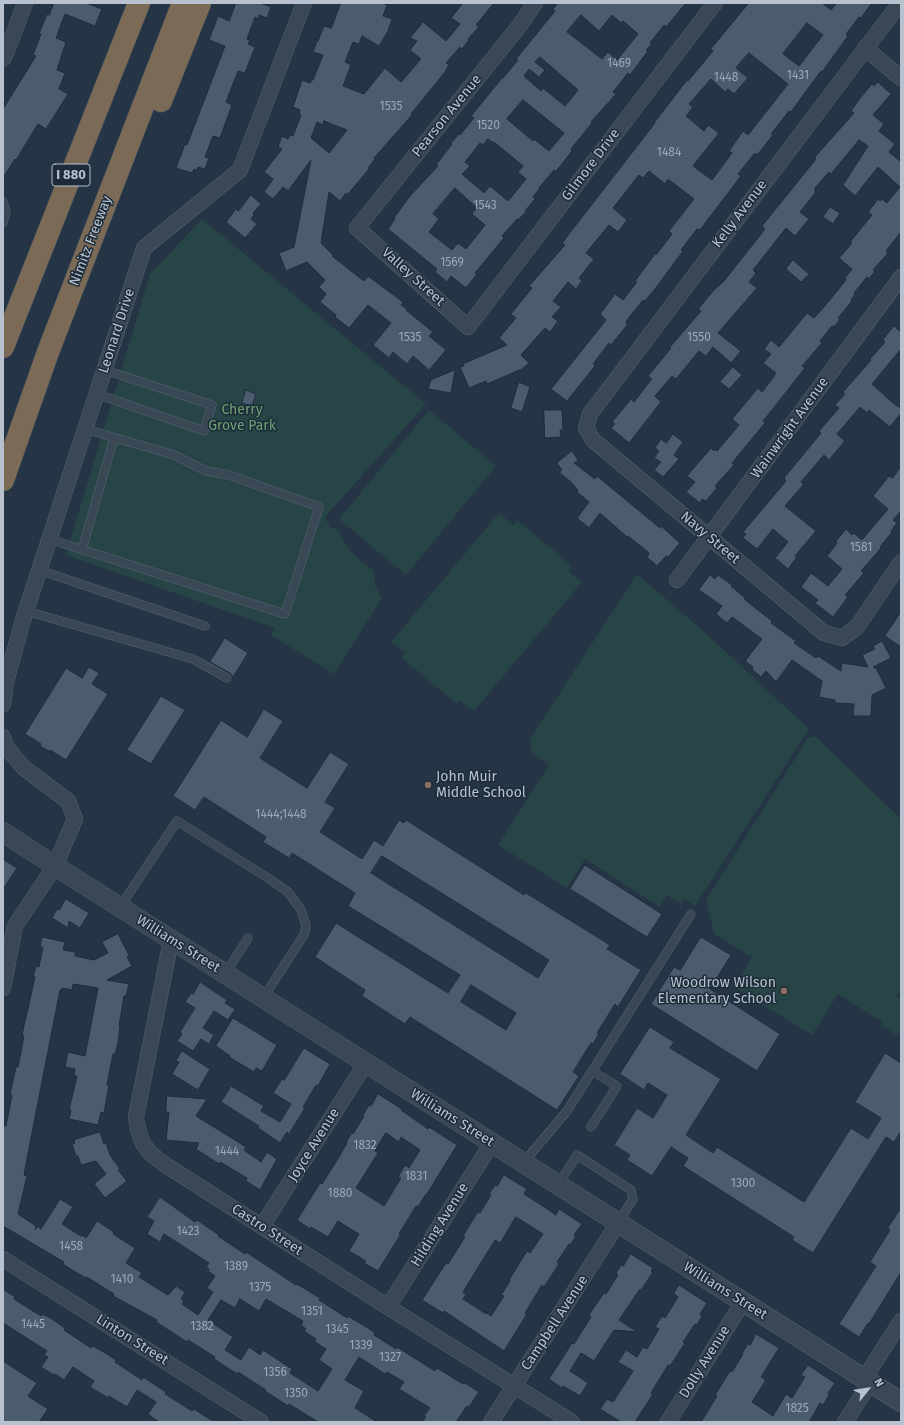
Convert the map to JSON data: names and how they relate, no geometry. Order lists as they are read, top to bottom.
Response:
{
  "streets": {
    "highway": ["I 880", "Nimitz Freeway"],
    "street": [
      "Pearson Avenue",
      "Gilmore Drive",
      "Kelly Avenue",
      "Valley Street",
      "Leonard Drive",
      "Wainwright Avenue",
      "Navy Street",
      "Williams Street",
      "Joyce Avenue",
      "Hilding Avenue",
      "Castro Street",
      "Campbell Avenue",
      "Linton Street",
      "Dolly Avenue"
    ]
  },
  "crossings": [
    ["Pearson Avenue", "Valley Street"],
    ["Gilmore Drive", "Valley Street"],
    ["Kelly Avenue", "Navy Street"],
    ["Wainwright Avenue", "Navy Street"],
    ["Williams Street", "Joyce Avenue"],
    ["Williams Street", "Hilding Avenue"],
    ["Williams Street", "Castro Street"],
    ["Williams Street", "Campbell Avenue"],
    ["Williams Street", "Dolly Avenue"],
    ["Joyce Avenue", "Castro Street"],
    ["Hilding Avenue", "Castro Street"],
    ["Castro Street", "Campbell Avenue"]
  ],
  "parks": ["Cherry Grove Park"],
  "places": ["John Muir Middle School", "Woodrow Wilson Elementary School"],
  "house_numbers": [
    "1469",
    "1431",
    "1448",
    "1535",
    "1520",
    "1484",
    "1543",
    "1569",
    "1535",
    "1550",
    "1581",
    "1444;1448",
    "1832",
    "1444",
    "1831",
    "1300",
    "1880",
    "1423",
    "1458",
    "1389",
    "1410",
    "1375",
    "1351",
    "1445",
    "1382",
    "1345",
    "1339",
    "1327",
    "1356",
    "1350",
    "1825"
  ],
  "north": "top right"
}
